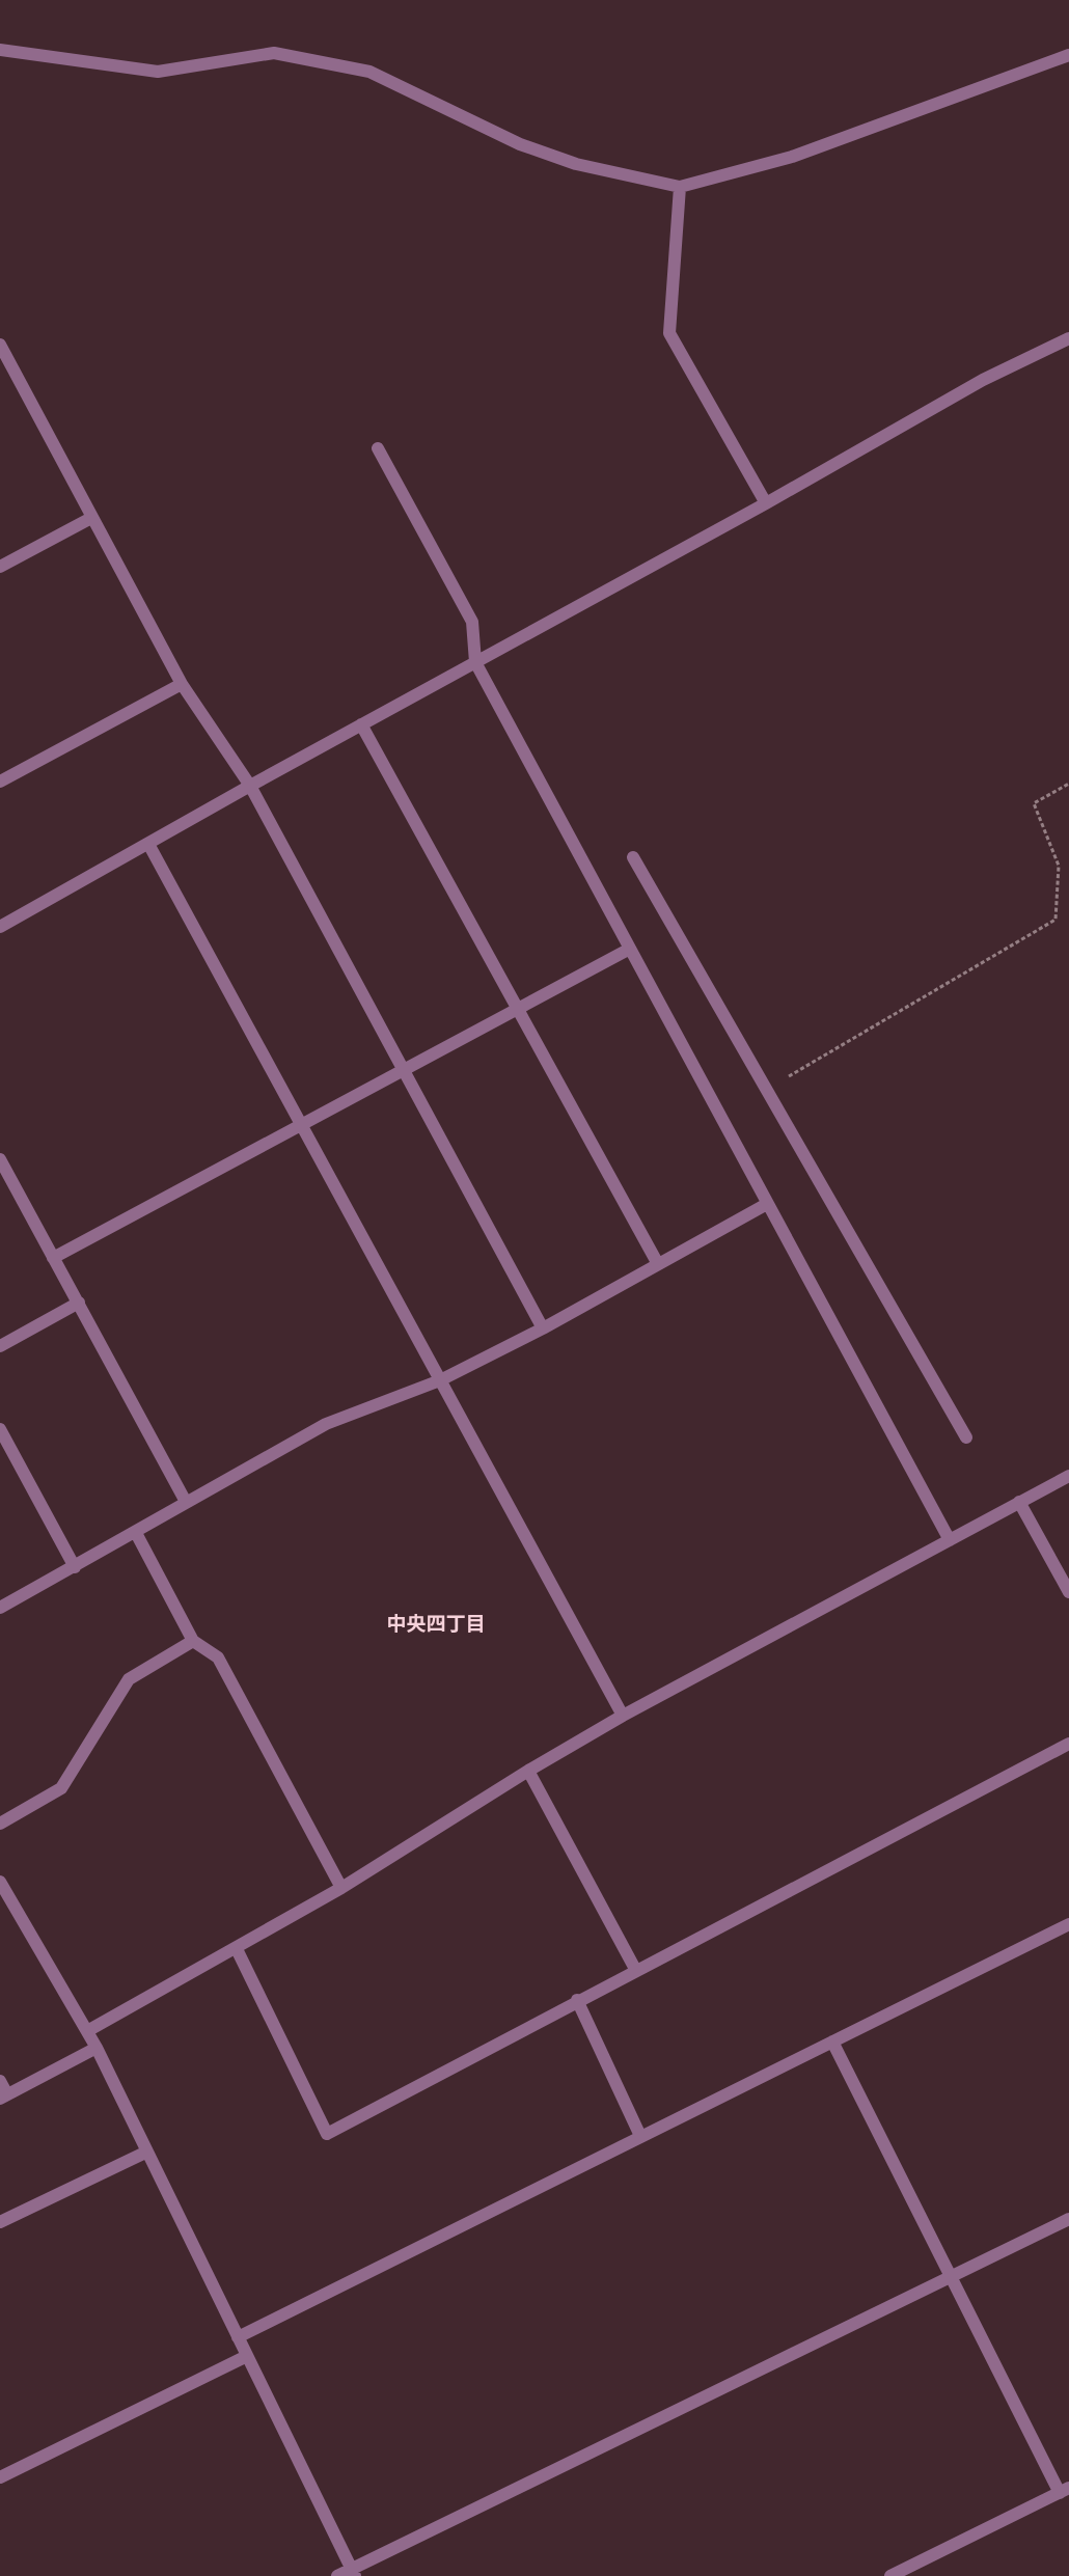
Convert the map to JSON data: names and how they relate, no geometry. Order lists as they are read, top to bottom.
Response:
{
  "districts": ["中央四丁目"]
}
